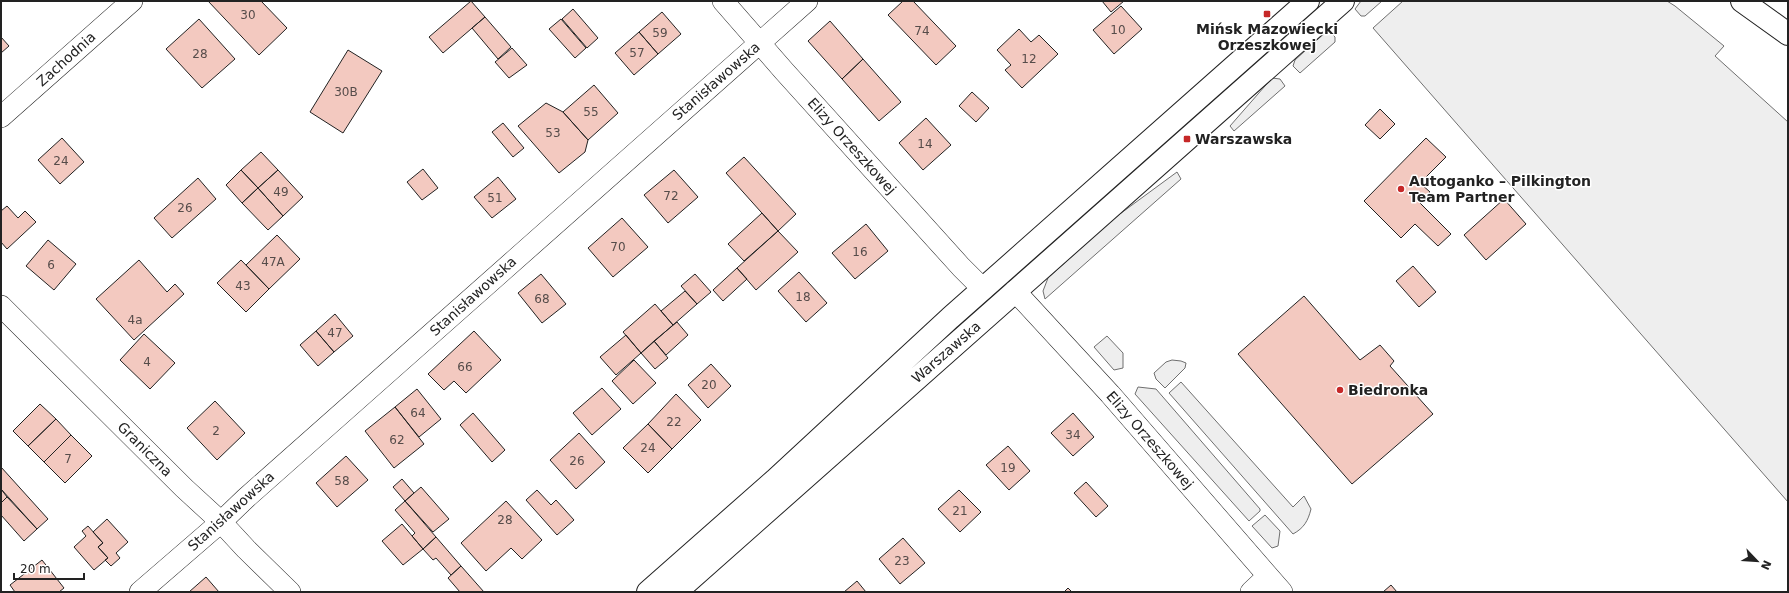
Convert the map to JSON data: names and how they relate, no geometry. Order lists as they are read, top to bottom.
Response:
{
  "streets": {
    "main road": ["Warszawska"],
    "street": [
      "Zachodnia",
      "Stanisławowska",
      "Elizy Orzeszkowej",
      "Graniczna"
    ]
  },
  "crossings": [
    ["Stanisławowska", "Elizy Orzeszkowej"],
    ["Stanisławowska", "Graniczna"],
    ["Elizy Orzeszkowej", "Warszawska"]
  ],
  "places": {
    "transit": ["Mińsk Mazowiecki Orzeszkowej", "Warszawska"],
    "other": ["Autoganko – Pilkington Team Partner", "Biedronka"]
  },
  "house_numbers": [
    "30",
    "10",
    "74",
    "59",
    "57",
    "28",
    "12",
    "30B",
    "55",
    "53",
    "14",
    "24",
    "49",
    "72",
    "51",
    "26",
    "70",
    "16",
    "47A",
    "6",
    "43",
    "18",
    "68",
    "4a",
    "47",
    "4",
    "66",
    "20",
    "64",
    "22",
    "2",
    "34",
    "62",
    "24",
    "7",
    "26",
    "19",
    "58",
    "21",
    "28",
    "23"
  ],
  "scale_bar": "20 m",
  "north": "bottom right"
}
